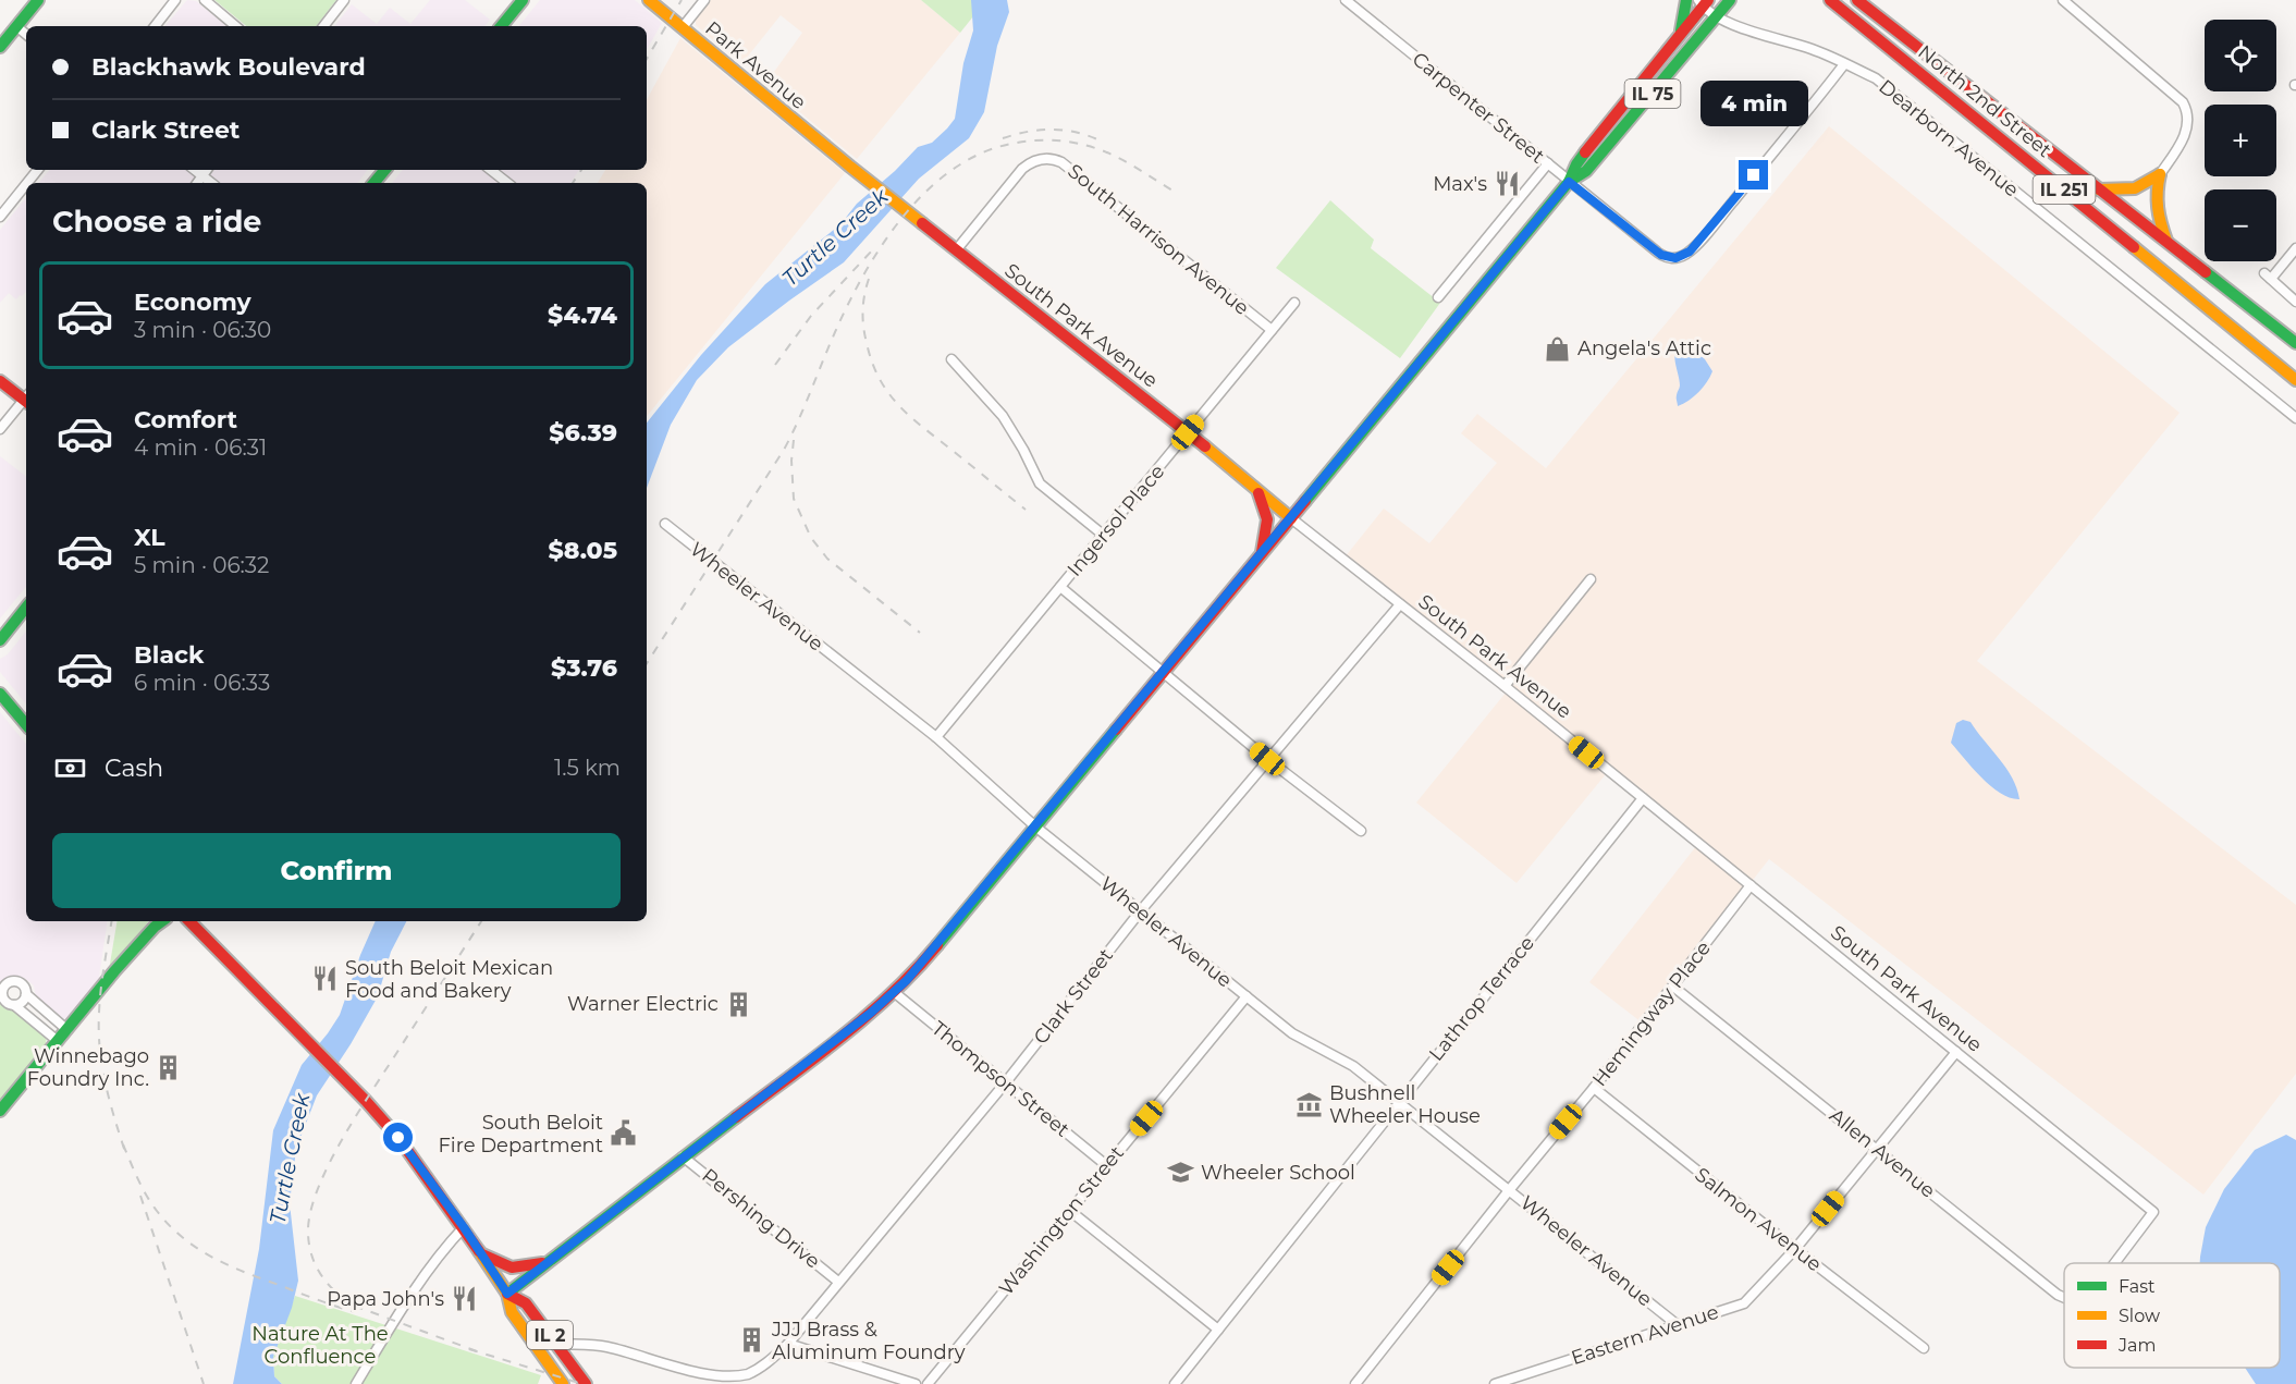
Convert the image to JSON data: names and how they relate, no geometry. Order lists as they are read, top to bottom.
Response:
{
  "streets": {
    "main road": [
      "Park Avenue",
      "IL 75",
      "North 2nd Street",
      "IL 251",
      "South Park Avenue",
      "IL 2"
    ],
    "street": [
      "Carpenter Street",
      "Dearborn Avenue",
      "South Harrison Avenue",
      "Ingersol Place",
      "Wheeler Avenue",
      "Clark Street",
      "Lathrop Terrace",
      "Hemingway Place",
      "Thompson Street",
      "Allen Avenue",
      "Pershing Drive",
      "Salmon Avenue",
      "Washington Street",
      "Eastern Avenue"
    ]
  },
  "crossings": [
    ["Park Avenue", "South Park Avenue"],
    ["IL 75", "Carpenter Street"],
    ["IL 75", "Dearborn Avenue"],
    ["IL 75", "South Park Avenue"],
    ["IL 75", "Wheeler Avenue"],
    ["IL 75", "Thompson Street"],
    ["IL 75", "Pershing Drive"],
    ["IL 75", "IL 2"],
    ["Carpenter Street", "Dearborn Avenue"],
    ["South Harrison Avenue", "South Park Avenue"],
    ["South Harrison Avenue", "Ingersol Place"],
    ["South Park Avenue", "Ingersol Place"],
    ["South Park Avenue", "Clark Street"],
    ["South Park Avenue", "Lathrop Terrace"],
    ["South Park Avenue", "Hemingway Place"],
    ["South Park Avenue", "Eastern Avenue"],
    ["Ingersol Place", "Wheeler Avenue"],
    ["Wheeler Avenue", "Clark Street"],
    ["Wheeler Avenue", "Lathrop Terrace"],
    ["Wheeler Avenue", "Hemingway Place"],
    ["Wheeler Avenue", "Washington Street"],
    ["Wheeler Avenue", "Eastern Avenue"],
    ["Clark Street", "Thompson Street"],
    ["Clark Street", "Pershing Drive"],
    ["Clark Street", "IL 2"],
    ["Hemingway Place", "Allen Avenue"],
    ["Hemingway Place", "Salmon Avenue"],
    ["Thompson Street", "Washington Street"],
    ["Allen Avenue", "Eastern Avenue"],
    ["Salmon Avenue", "Eastern Avenue"]
  ],
  "water": ["Turtle Creek"],
  "parks": ["Nature At The Confluence"],
  "places": {
    "restaurant": ["Max's", "South Beloit Mexican Food and Bakery", "Papa John's"],
    "shop": ["Angela's Attic"],
    "building": ["Warner Electric", "Winnebago Foundry Inc.", "JJJ Brass & Aluminum Foundry"],
    "museum": ["Bushnell Wheeler House"],
    "public building": ["South Beloit Fire Department"],
    "school or university": ["Wheeler School"]
  },
  "legend": ["Fast", "Slow", "Jam"],
  "page": {
    "map_buttons": ["+", "−"],
    "banner": ["Blackhawk Boulevard", "Clark Street"],
    "bubble": "4 min",
    "heading": "Choose a ride",
    "list": [
      {
        "name": "Economy",
        "note": "3 min · 06:30",
        "value": "$4.74"
      },
      {
        "name": "Comfort",
        "note": "4 min · 06:31",
        "value": "$6.39"
      },
      {
        "name": "XL",
        "note": "5 min · 06:32",
        "value": "$8.05"
      },
      {
        "name": "Black",
        "note": "6 min · 06:33",
        "value": "$3.76"
      }
    ],
    "pay": ["Cash", "1.5 km"],
    "buttons": "Confirm"
  }
}
